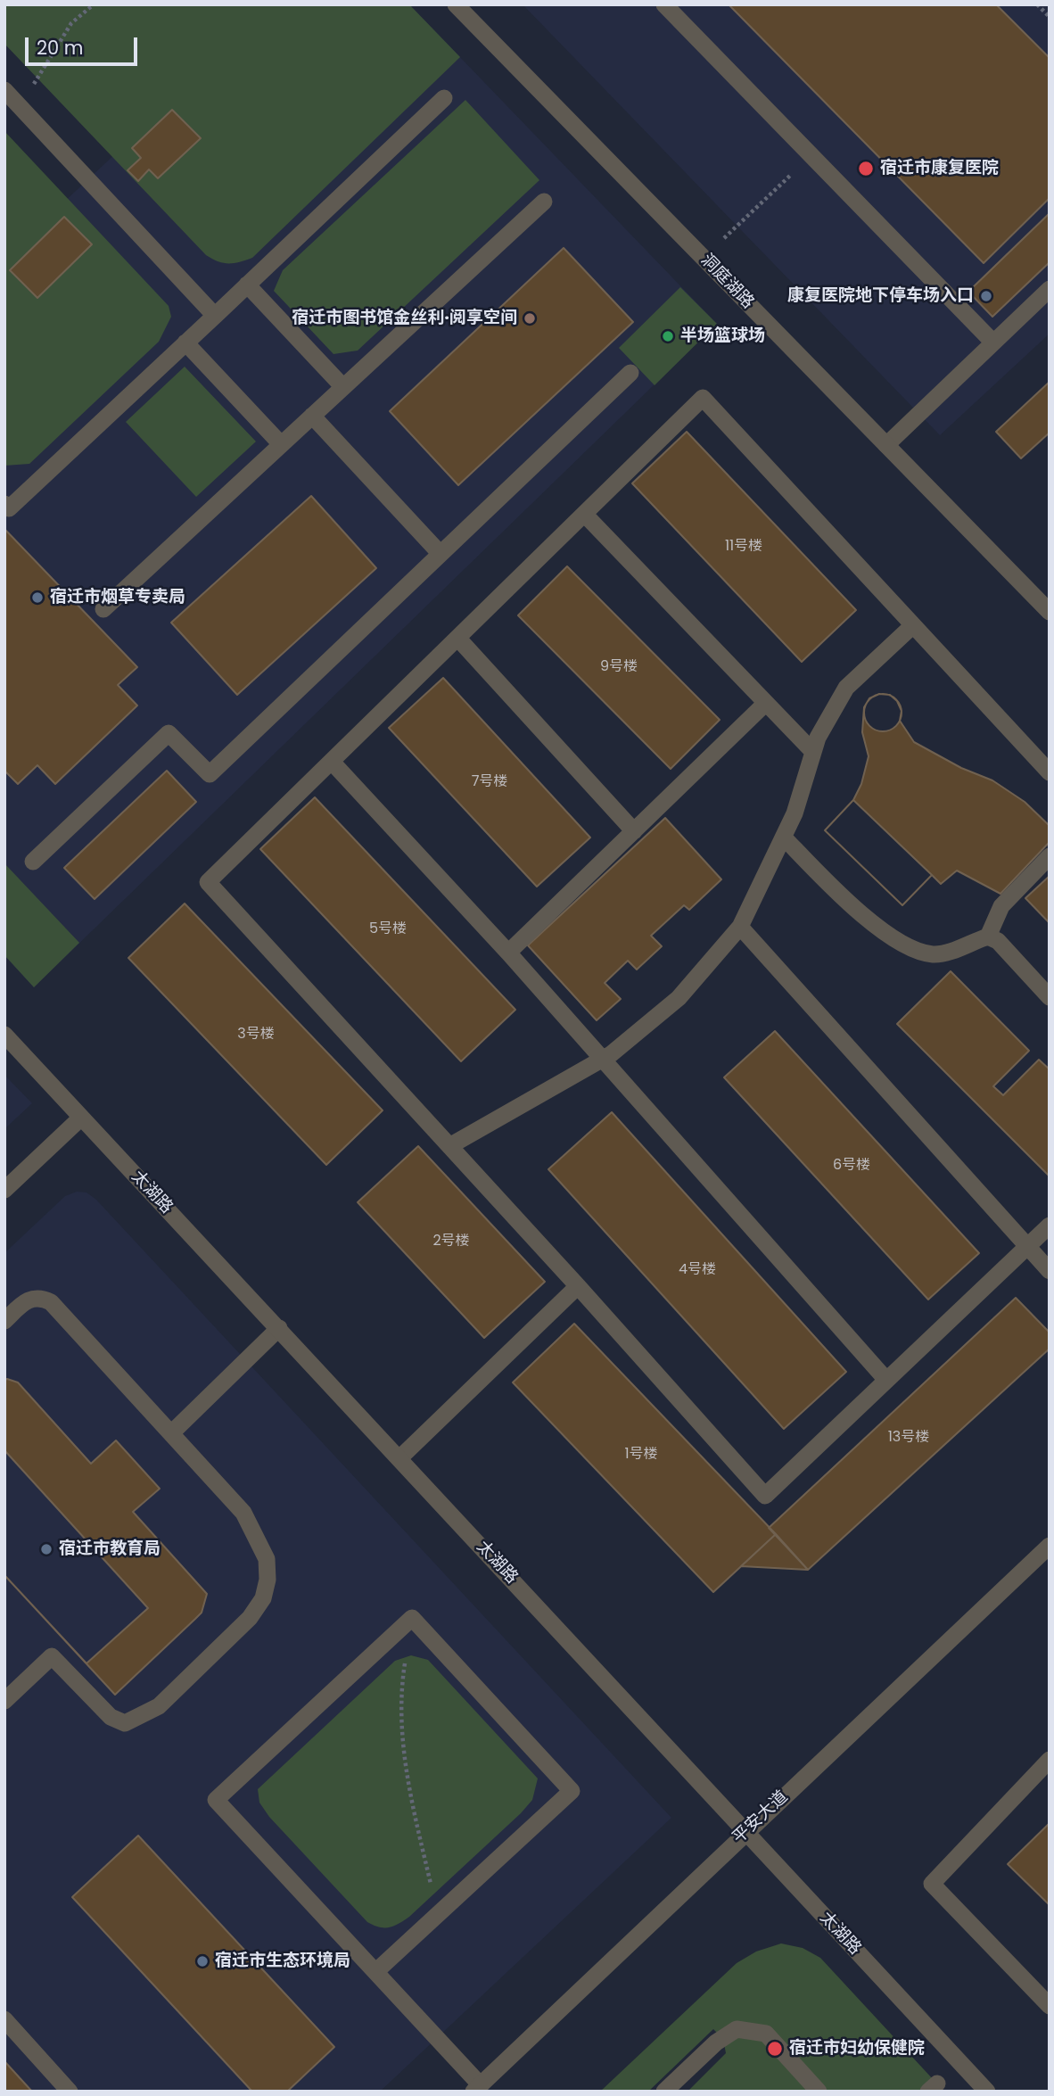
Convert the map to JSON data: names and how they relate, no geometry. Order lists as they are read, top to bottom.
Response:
{
  "streets": {
    "street": ["洞庭湖路", "太湖路", "平安大道"]
  },
  "crossings": [
    ["太湖路", "平安大道"]
  ],
  "places": [
    "宿迁市康复医院",
    "康复医院地下停车场入口",
    "宿迁市图书馆金丝利·阅享空间",
    "半场篮球场",
    "宿迁市烟草专卖局",
    "宿迁市教育局",
    "宿迁市生态环境局",
    "宿迁市妇幼保健院"
  ],
  "house_numbers": [
    "11号楼",
    "9号楼",
    "7号楼",
    "5号楼",
    "3号楼",
    "6号楼",
    "2号楼",
    "4号楼",
    "13号楼",
    "1号楼"
  ],
  "scale_bar": "20 m"
}
